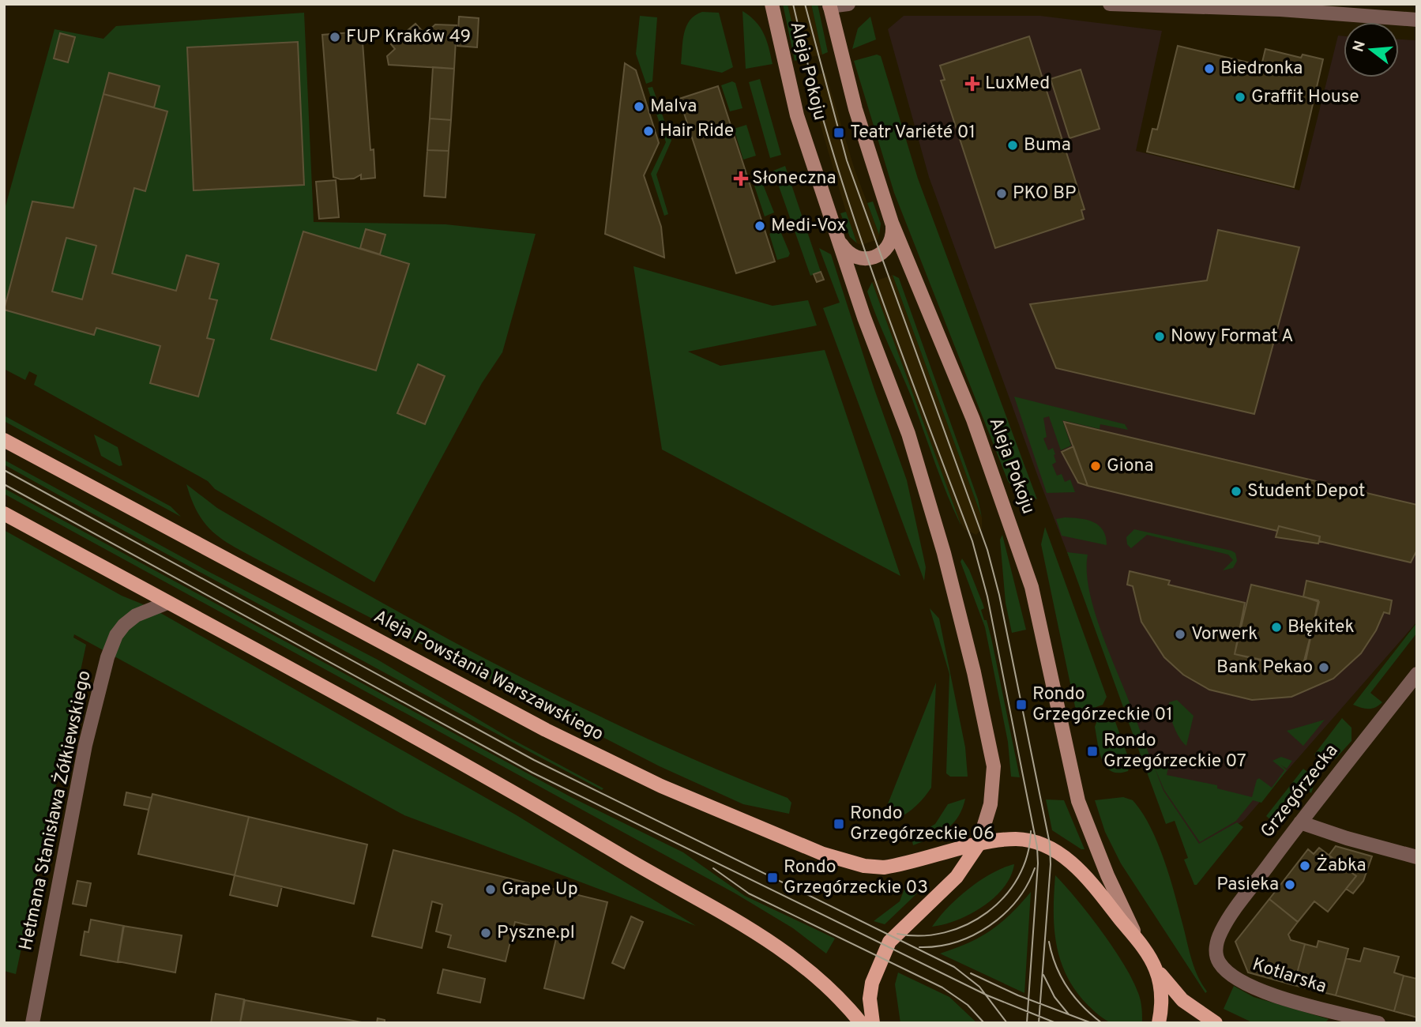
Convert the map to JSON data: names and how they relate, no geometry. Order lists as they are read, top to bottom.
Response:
{
  "streets": {
    "main road": ["Aleja Pokoju", "Aleja Powstania Warszawskiego"],
    "street": ["Grzegórzecka", "Hetmana Stanisława Żółkiewskiego", "Kotlarska"]
  },
  "crossings": [
    ["Aleja Pokoju", "Aleja Powstania Warszawskiego"],
    ["Grzegórzecka", "Kotlarska"]
  ],
  "places": {
    "other": [
      "FUP Kraków 49",
      "Biedronka",
      "Graffit House",
      "Malva",
      "Hair Ride",
      "Buma",
      "PKO BP",
      "Medi-Vox",
      "Nowy Format A",
      "Giona",
      "Student Depot",
      "Błękitek",
      "Vorwerk",
      "Bank Pekao",
      "Żabka",
      "Pasieka",
      "Grape Up",
      "Pyszne.pl"
    ],
    "health": ["LuxMed", "Słoneczna"],
    "transit": [
      "Teatr Variété 01",
      "Rondo Grzegórzeckie 01",
      "Rondo Grzegórzeckie 07",
      "Rondo Grzegórzeckie 06",
      "Rondo Grzegórzeckie 03"
    ]
  },
  "north": "left"
}
